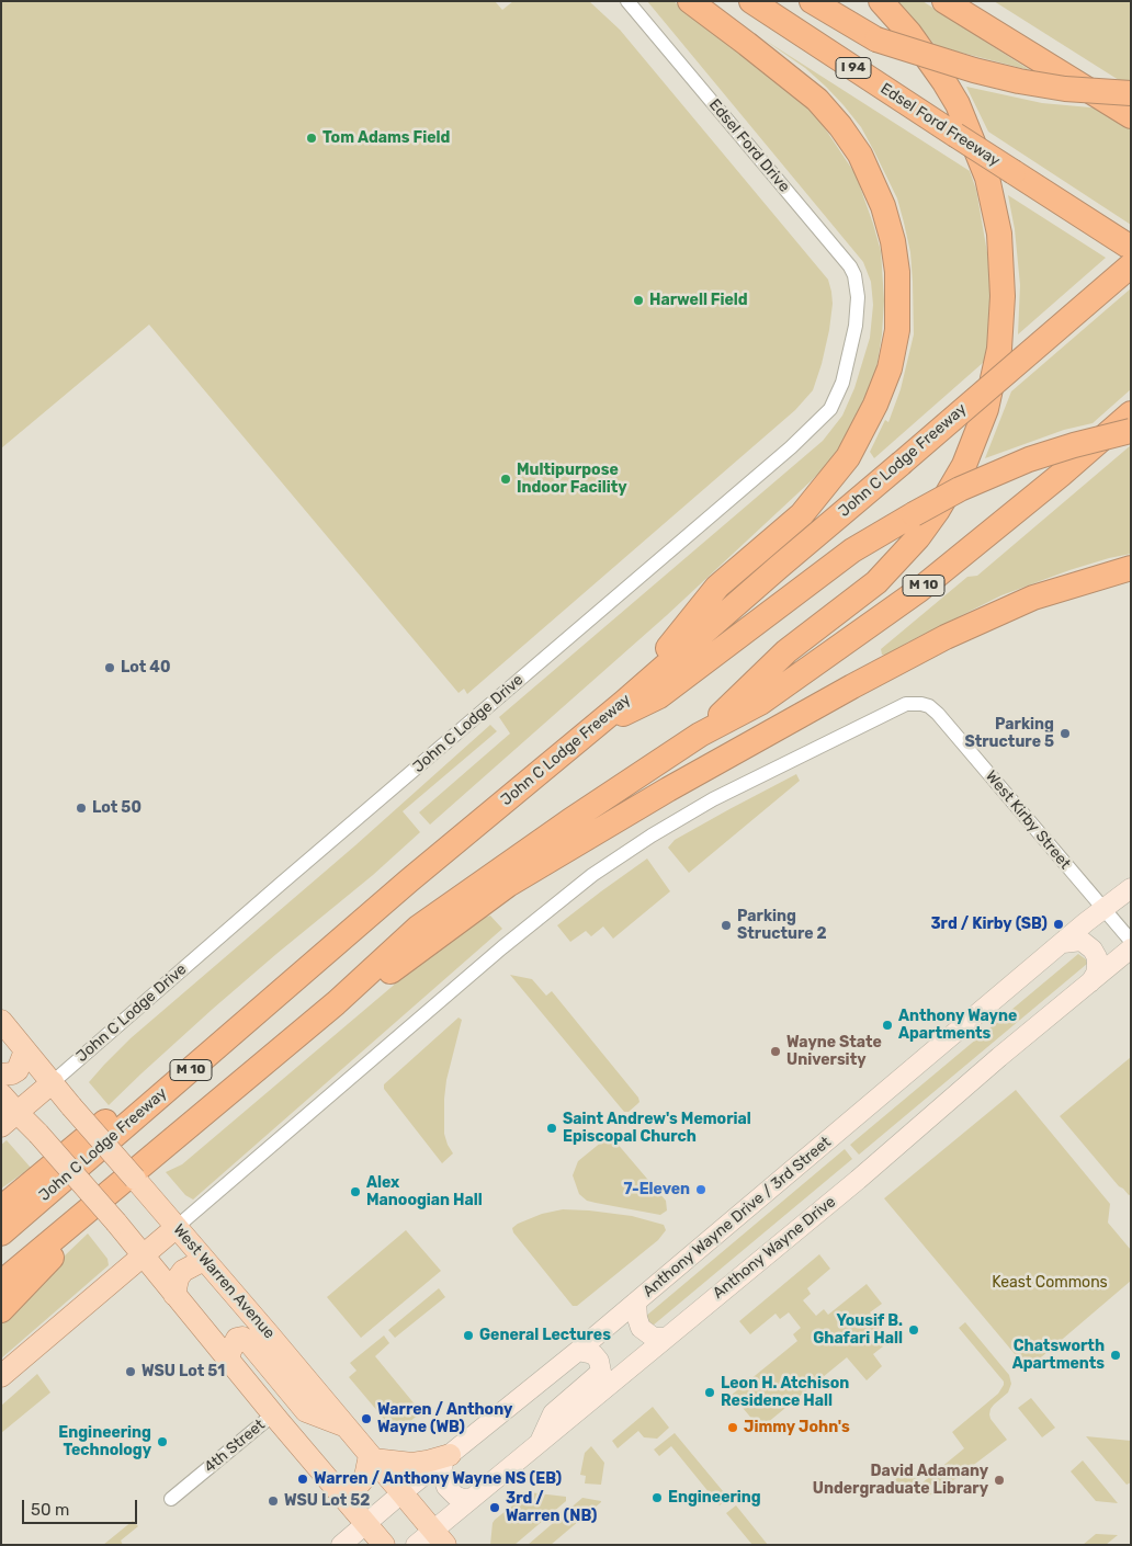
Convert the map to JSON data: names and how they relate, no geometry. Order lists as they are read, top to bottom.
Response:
{
  "streets": {
    "highway": [
      "I 94",
      "Edsel Ford Freeway",
      "John C Lodge Freeway",
      "M 10"
    ],
    "main road": ["John C Lodge Drive", "West Warren Avenue"],
    "street": [
      "Edsel Ford Drive",
      "West Kirby Street",
      "Anthony Wayne Drive / 3rd Street",
      "Anthony Wayne Drive",
      "4th Street"
    ]
  },
  "crossings": [
    ["Edsel Ford Drive", "John C Lodge Drive"],
    ["John C Lodge Drive", "West Warren Avenue"],
    ["West Kirby Street", "Anthony Wayne Drive / 3rd Street"],
    ["West Kirby Street", "West Warren Avenue"],
    ["Anthony Wayne Drive / 3rd Street", "West Warren Avenue"],
    ["Anthony Wayne Drive", "West Warren Avenue"]
  ],
  "parks": ["Keast Commons"],
  "places": [
    "Tom Adams Field",
    "Harwell Field",
    "Multipurpose Indoor Facility",
    "Lot 40",
    "Parking Structure 5",
    "Lot 50",
    "3rd / Kirby (SB)",
    "Parking Structure 2",
    "Anthony Wayne Apartments",
    "Wayne State University",
    "Saint Andrew's Memorial Episcopal Church",
    "7-Eleven",
    "Alex Manoogian Hall",
    "Yousif B. Ghafari Hall",
    "General Lectures",
    "Chatsworth Apartments",
    "WSU Lot 51",
    "Leon H. Atchison Residence Hall",
    "Warren / Anthony Wayne (WB)",
    "Jimmy John's",
    "Engineering Technology",
    "Warren / Anthony Wayne NS (EB)",
    "David Adamany Undergraduate Library",
    "Engineering",
    "WSU Lot 52",
    "3rd / Warren (NB)"
  ],
  "scale_bar": "50 m"
}
